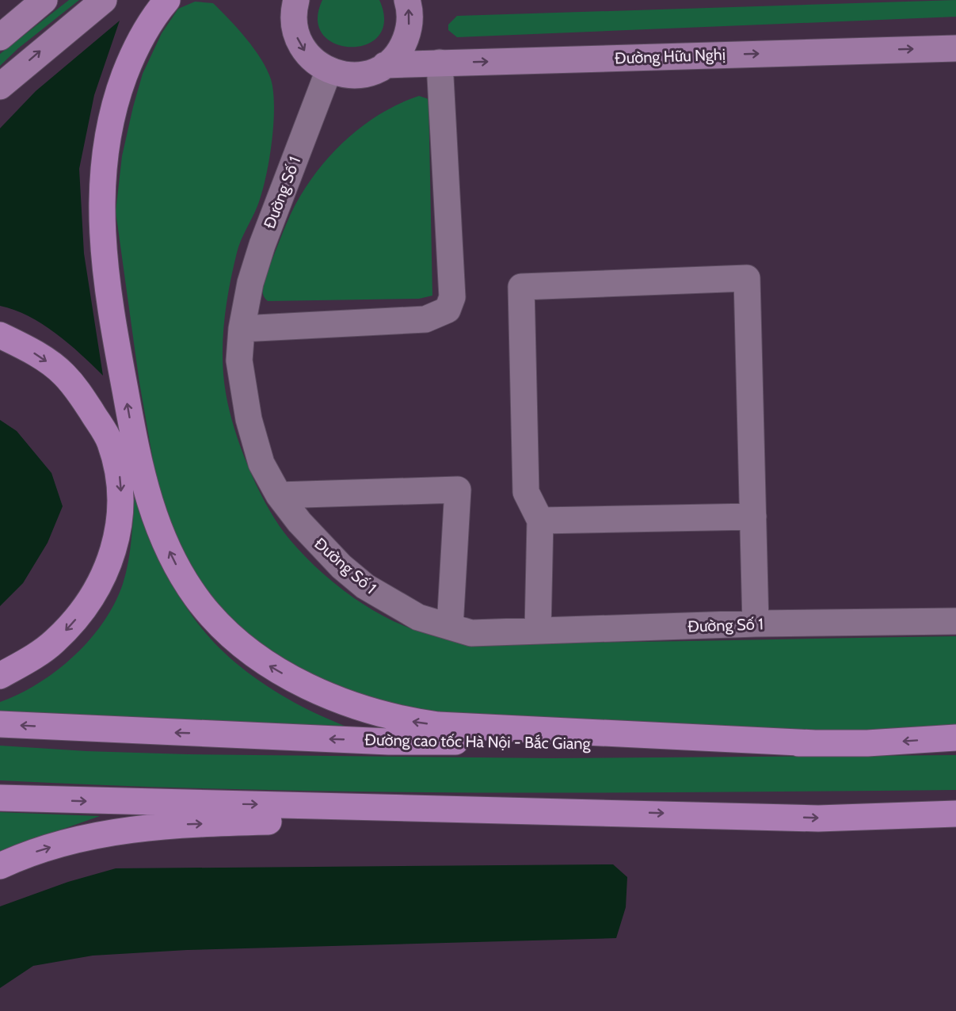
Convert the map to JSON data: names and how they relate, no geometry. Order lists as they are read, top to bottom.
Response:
{
  "streets": {
    "highway": ["Đường cao tốc Hà Nội - Bắc Giang"],
    "main road": ["Đường Hữu Nghị"],
    "street": ["Đường Số 1"]
  },
  "one_way": ["Đường Hữu Nghị"]
}
